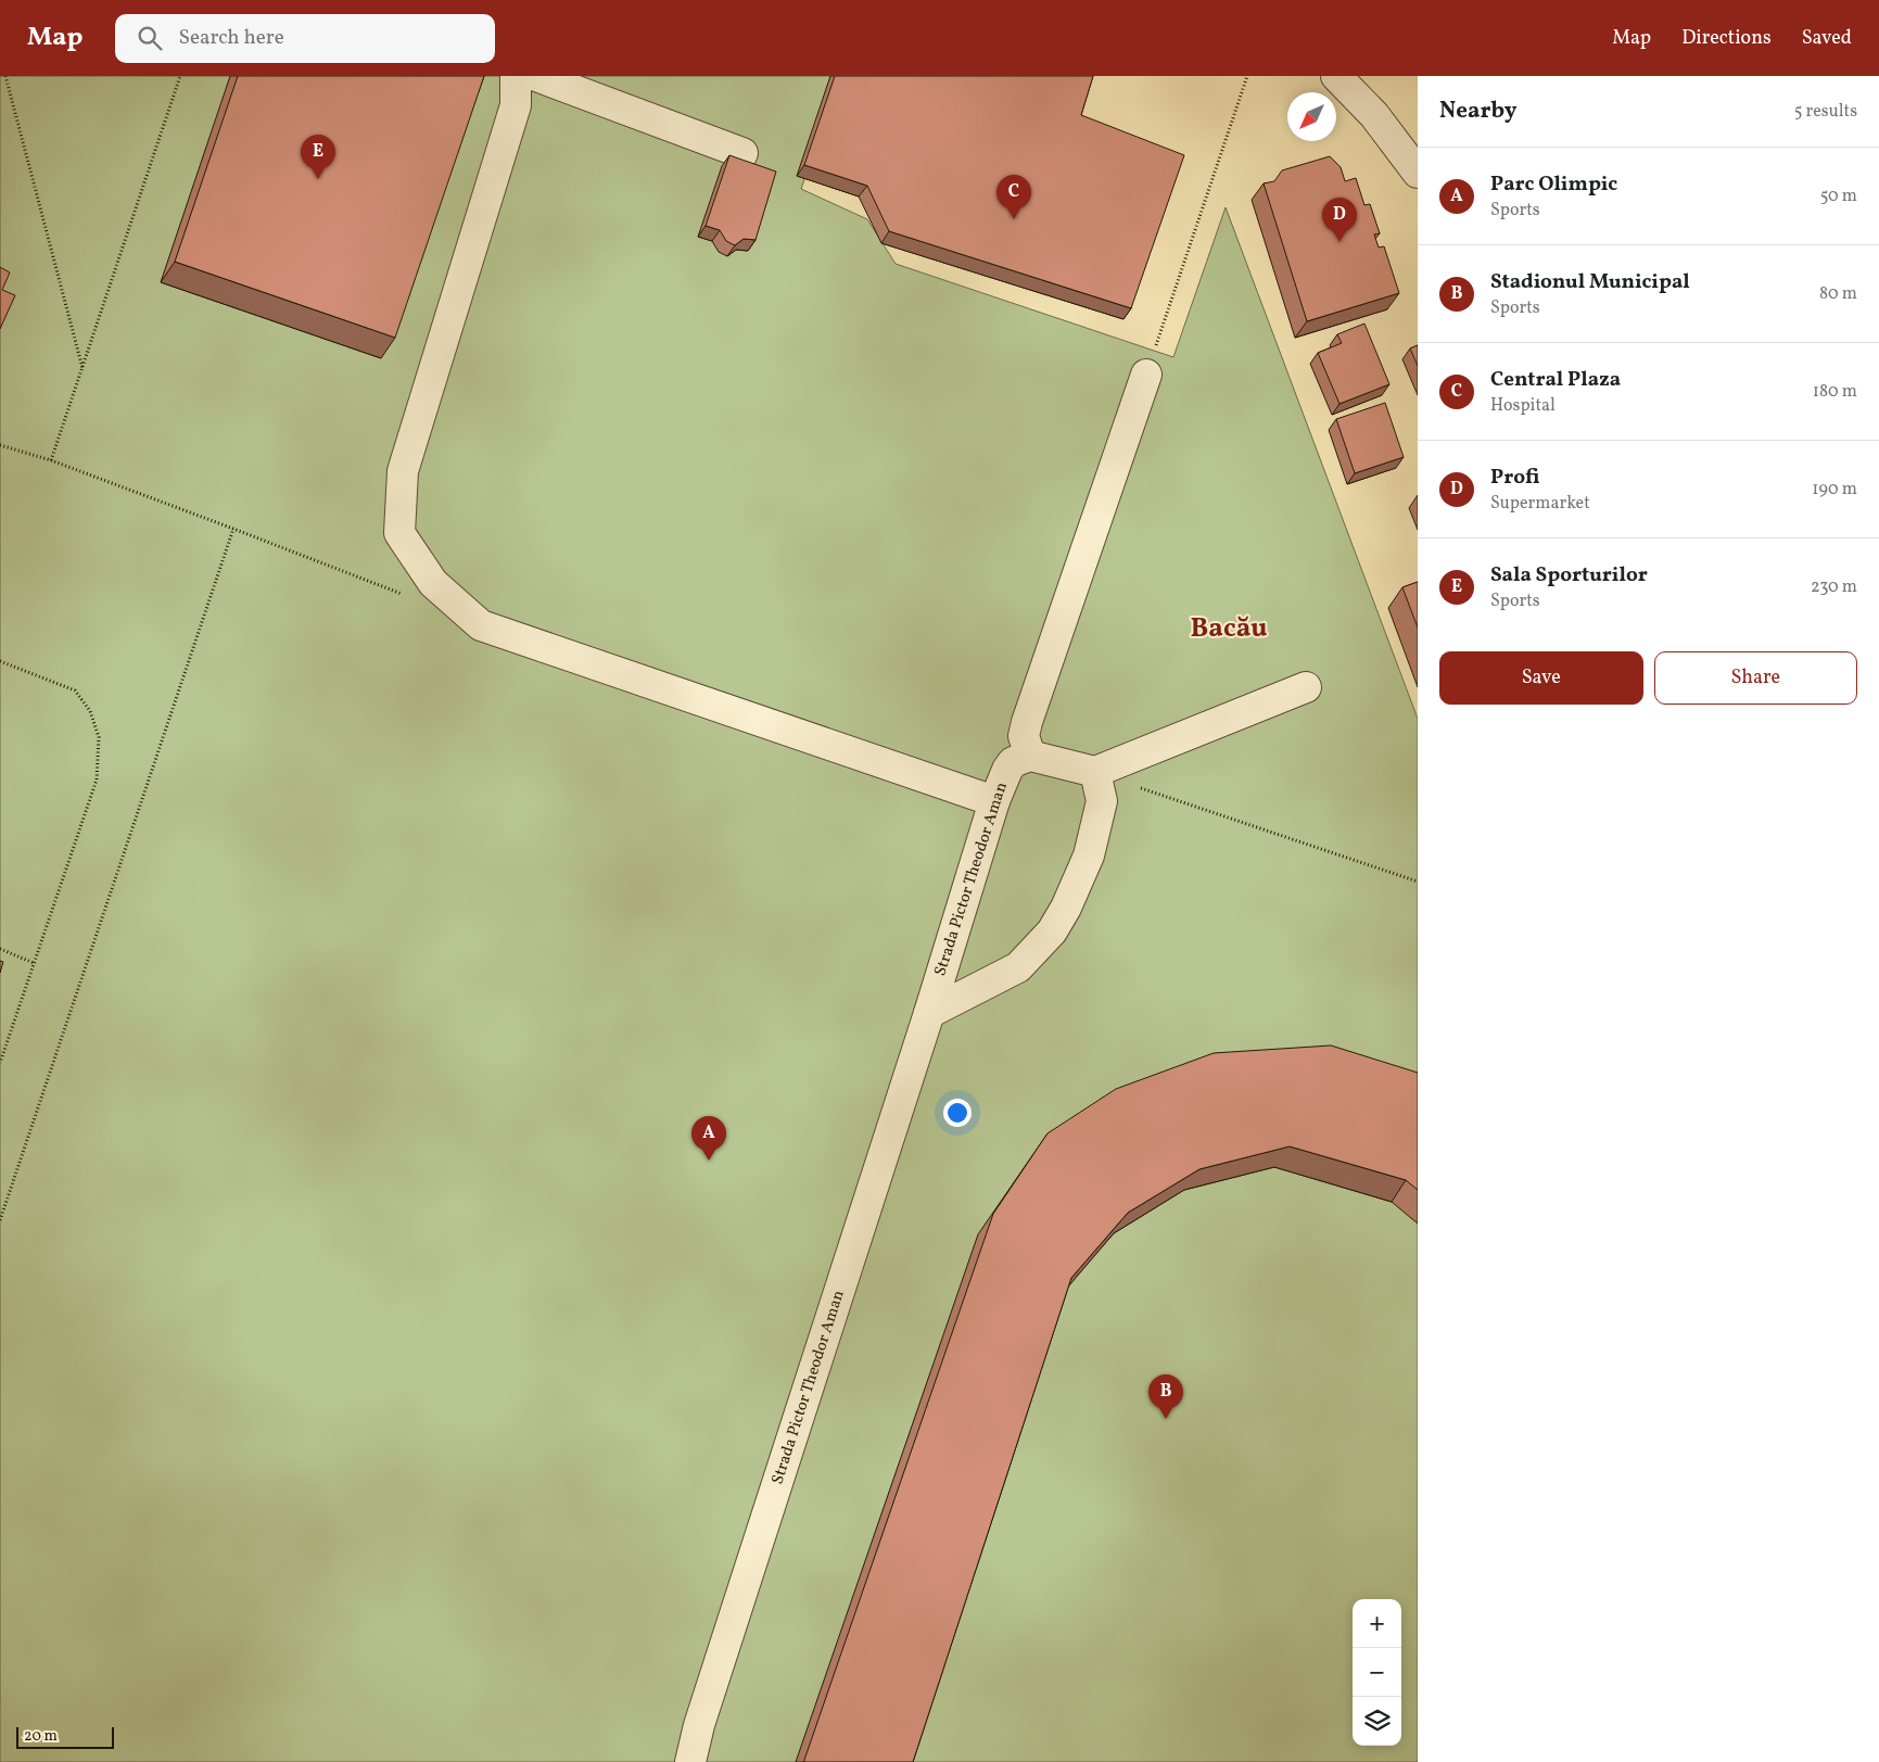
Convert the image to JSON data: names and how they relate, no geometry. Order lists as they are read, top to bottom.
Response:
{
  "streets": {
    "street": ["Strada Pictor Theodor Aman"]
  },
  "districts": ["Bacău"],
  "scale_bar": "20 m",
  "north": "bottom left",
  "page": {
    "header": "Map",
    "search": "Search here",
    "nav": ["Map", "Directions", "Saved"],
    "heading": ["Nearby", "5 results"],
    "pins": [
      "E",
      "C",
      "D",
      "A",
      "B"
    ],
    "list": [
      {
        "mark": "A",
        "name": "Parc Olimpic",
        "note": "Sports",
        "value": "50 m"
      },
      {
        "mark": "B",
        "name": "Stadionul Municipal",
        "note": "Sports",
        "value": "80 m"
      },
      {
        "mark": "C",
        "name": "Central Plaza",
        "note": "Hospital",
        "value": "180 m"
      },
      {
        "mark": "D",
        "name": "Profi",
        "note": "Supermarket",
        "value": "190 m"
      },
      {
        "mark": "E",
        "name": "Sala Sporturilor",
        "note": "Sports",
        "value": "230 m"
      }
    ],
    "buttons": ["Save", "Share"],
    "map_buttons": ["+", "−"],
    "scale": "20 m"
  }
}
